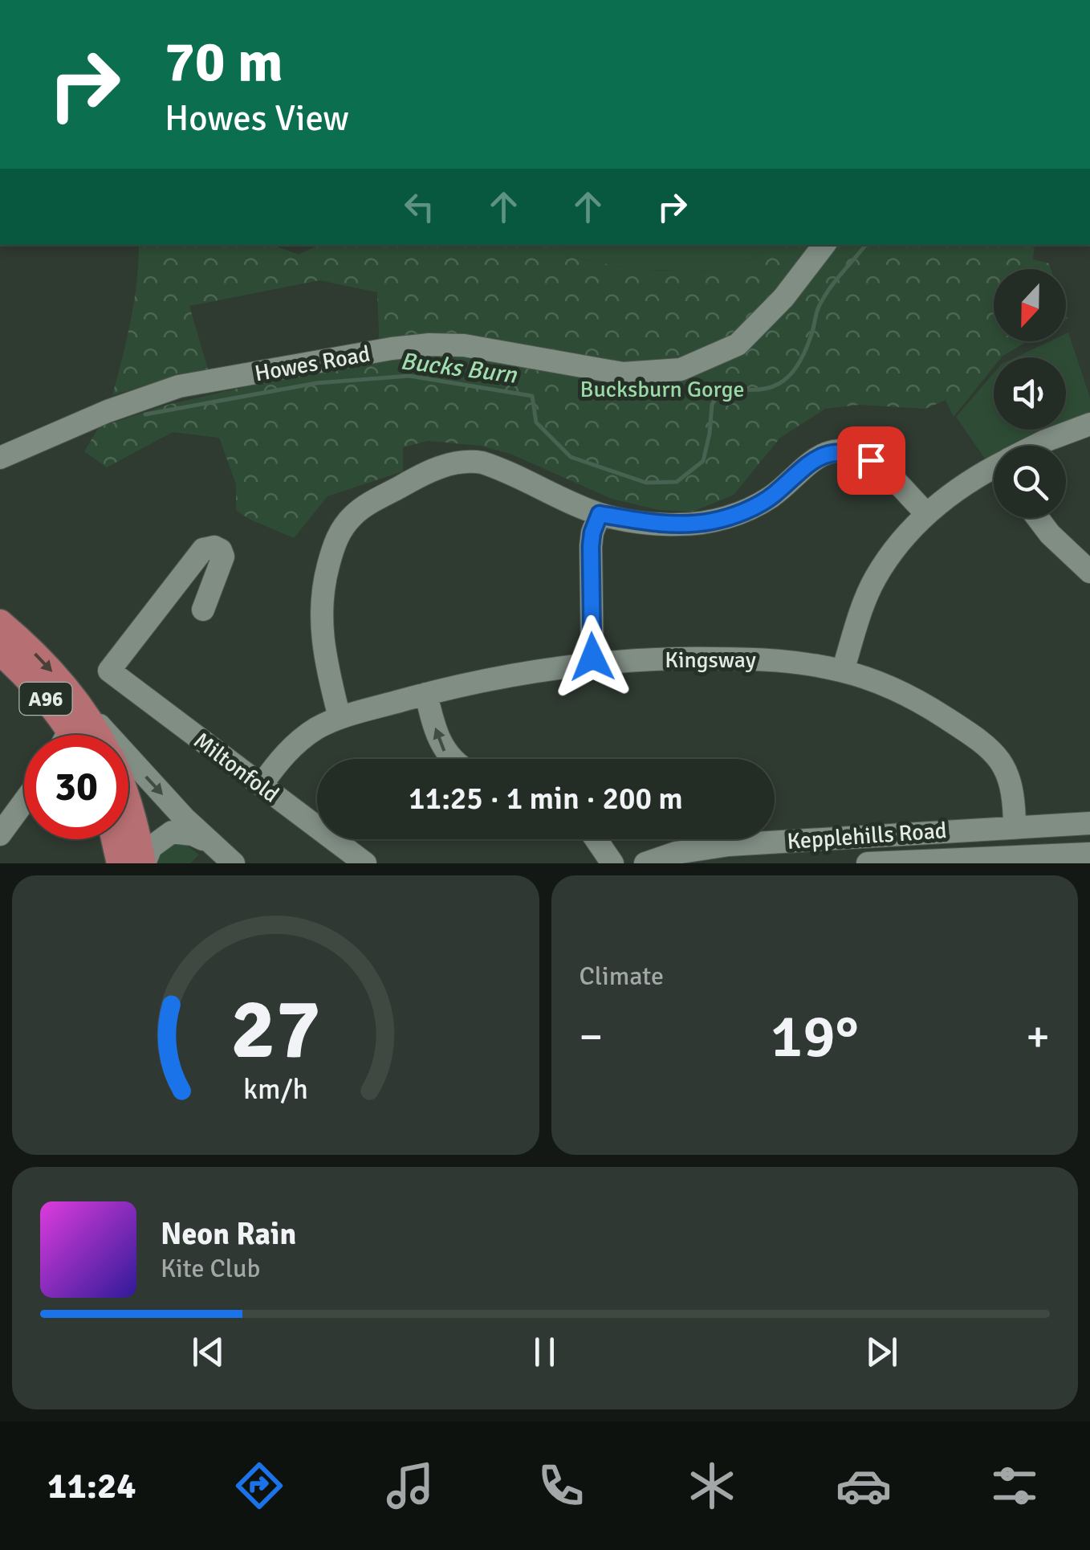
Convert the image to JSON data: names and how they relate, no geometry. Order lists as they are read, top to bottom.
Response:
{
  "streets": {
    "main road": ["A96"],
    "street": [
      "Howes Road",
      "Kingsway",
      "Miltonfold",
      "Kepplehills Road"
    ]
  },
  "crossings": [
    ["Kingsway", "Miltonfold"],
    ["Kingsway", "Kepplehills Road"]
  ],
  "water": ["Bucks Burn"],
  "parks": ["Bucksburn Gorge"],
  "north": "bottom",
  "page": {
    "turn": ["70 m", "Howes View"],
    "limit": "30",
    "trip": "11:25 · 1 min · 200 m",
    "tile": "Climate",
    "heat": ["−", "19°", "+"],
    "song": ["Neon Rain", "Kite Club"],
    "tabs": "11:24",
    "gauge": ["27", "km/h"]
  }
}
